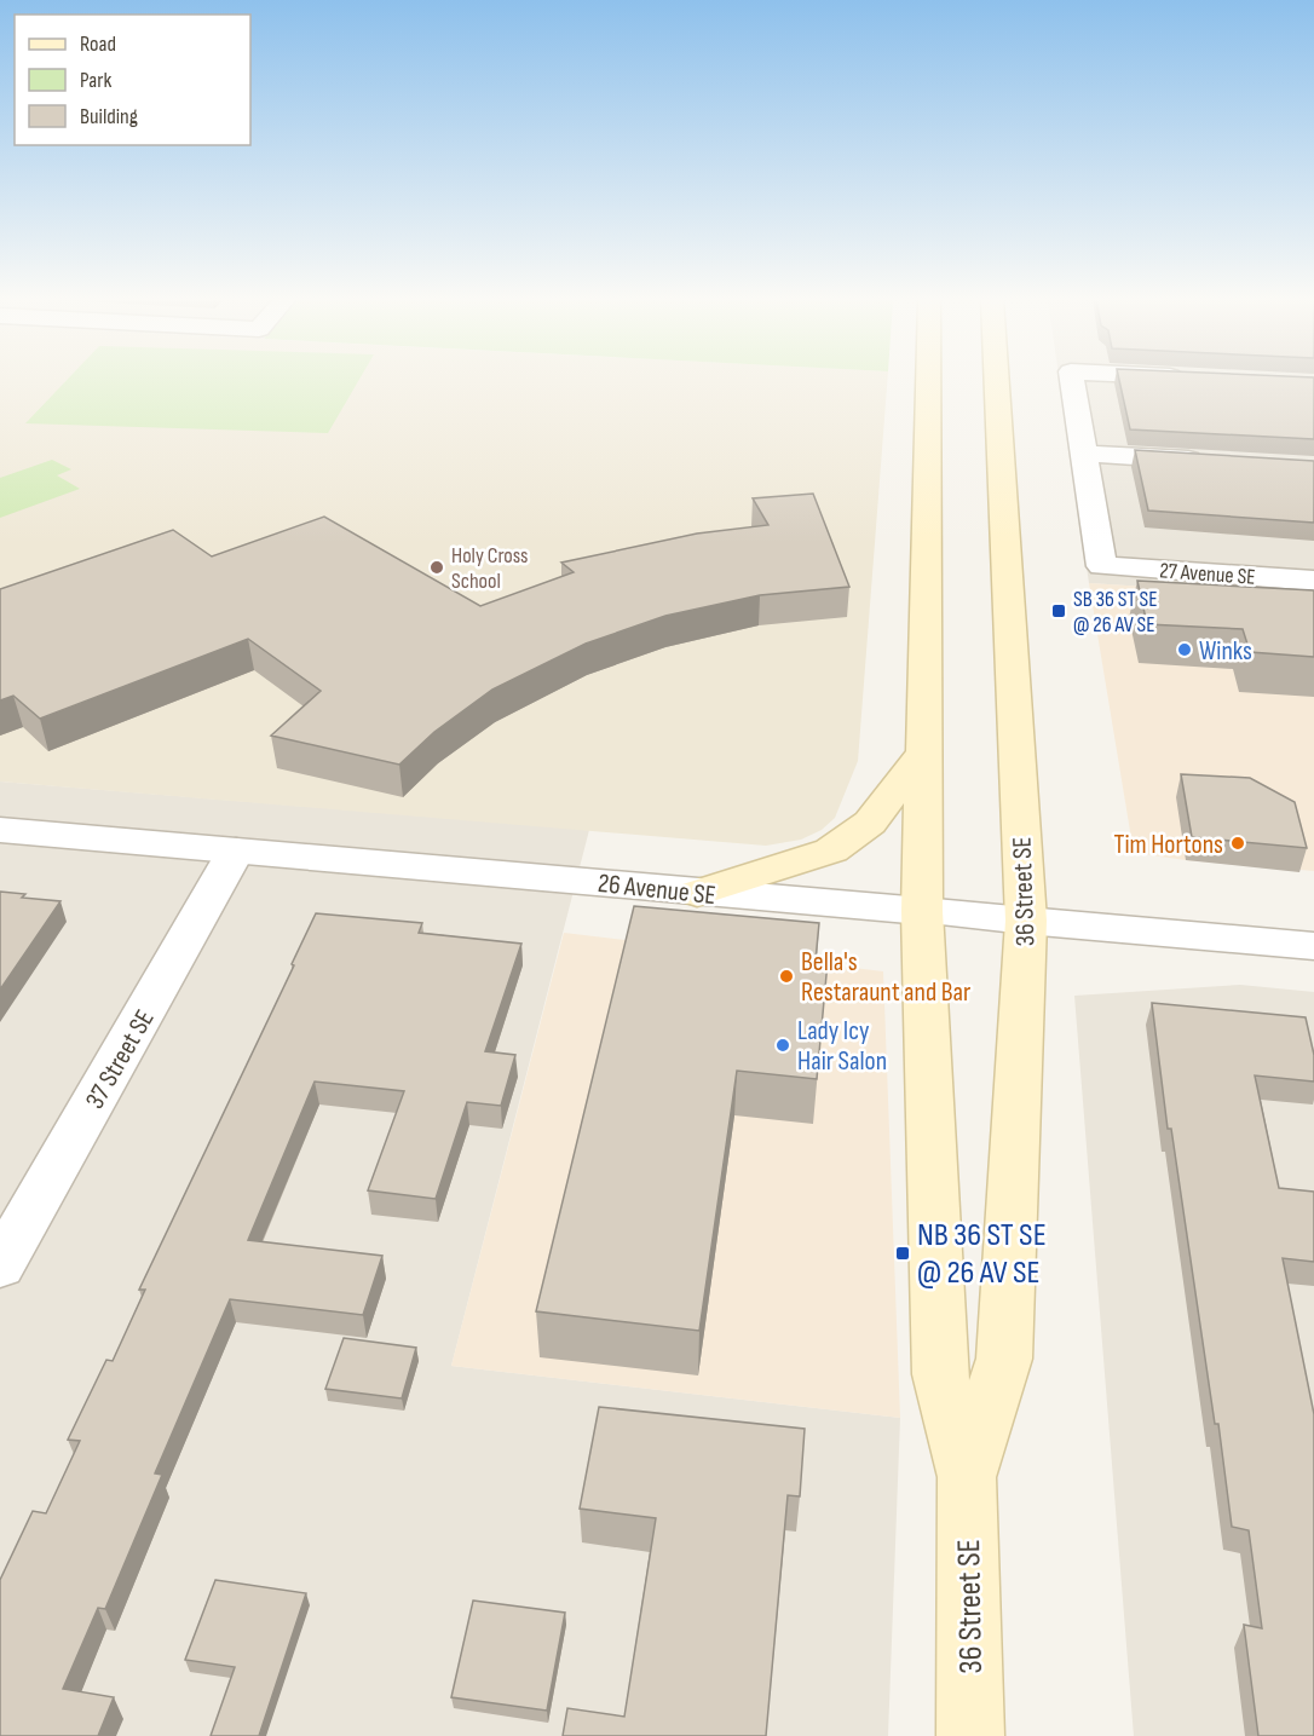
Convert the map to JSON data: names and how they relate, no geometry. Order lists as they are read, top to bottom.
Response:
{
  "streets": {
    "main road": ["36 Street SE"],
    "street": ["27 Avenue SE", "26 Avenue SE", "37 Street SE"]
  },
  "crossings": [
    ["26 Avenue SE", "36 Street SE"],
    ["26 Avenue SE", "37 Street SE"]
  ],
  "places": {
    "other": [
      "Holy Cross School",
      "Winks",
      "Tim Hortons",
      "Bella's Restaraunt and Bar",
      "Lady Icy Hair Salon"
    ],
    "transit": ["SB 36 ST SE @ 26 AV SE", "NB 36 ST SE @ 26 AV SE"]
  },
  "legend": ["Road", "Park", "Building"]
}
